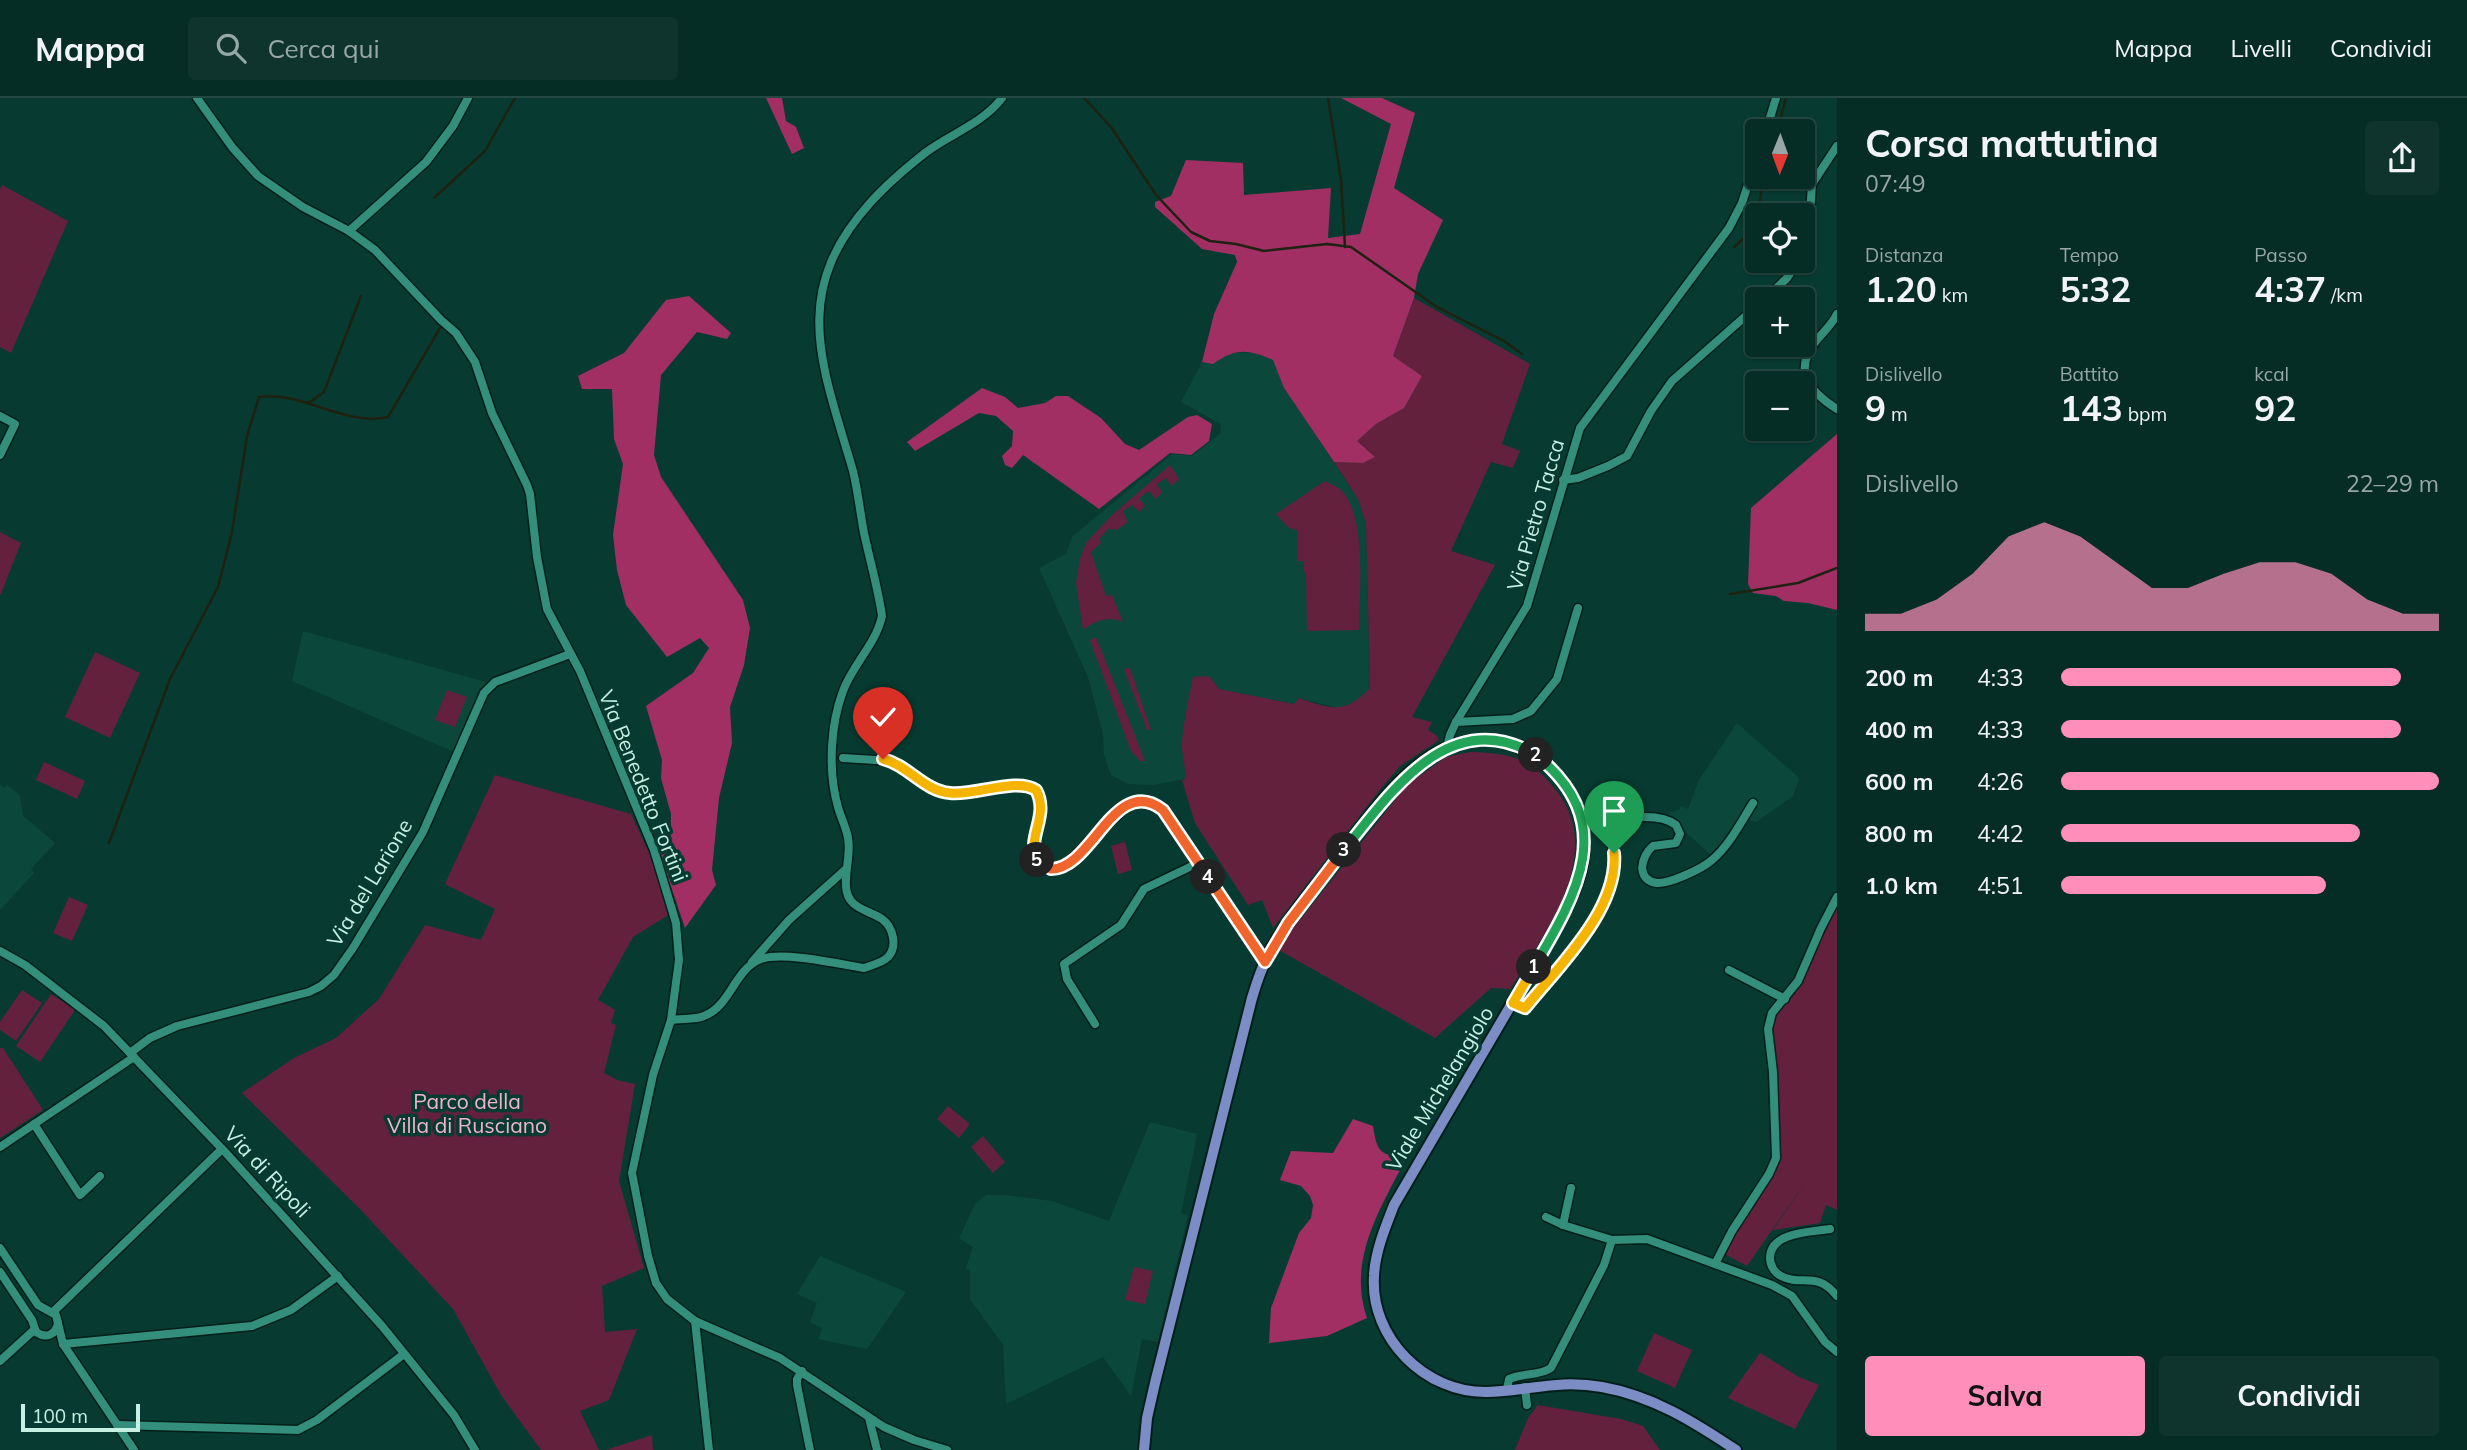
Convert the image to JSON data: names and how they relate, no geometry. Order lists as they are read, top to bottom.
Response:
{
  "streets": {
    "main road": ["Viale Michelangiolo"],
    "street": [
      "Via Pietro Tacca",
      "Via Benedetto Fortini",
      "Via del Larione",
      "Via di Ripoli"
    ]
  },
  "crossings": [
    ["Via Pietro Tacca", "Viale Michelangiolo"],
    ["Via Benedetto Fortini", "Via del Larione"],
    ["Via del Larione", "Via di Ripoli"]
  ],
  "parks": ["Parco della Villa di Rusciano"],
  "scale_bar": "100 m",
  "north": "bottom",
  "page": {
    "header": "Mappa",
    "search": "Cerca qui",
    "nav": ["Mappa", "Livelli", "Condividi"],
    "heading": ["Corsa mattutina", "07:49"],
    "map_buttons": ["+", "−"],
    "stats": [
      ["Distanza", "1.20 km"],
      ["Tempo", "5:32"],
      ["Passo", "4:37 /km"],
      ["Dislivello", "9 m"],
      ["Battito", "143 bpm"],
      ["kcal", "92"]
    ],
    "chart": ["Dislivello", "22–29 m"],
    "list": [
      {
        "name": "200 m",
        "note": "4:33"
      },
      {
        "name": "400 m",
        "note": "4:33"
      },
      {
        "name": "600 m",
        "note": "4:26"
      },
      {
        "name": "800 m",
        "note": "4:42"
      },
      {
        "name": "1.0 km",
        "note": "4:51"
      }
    ],
    "pins": [
      "2",
      "3",
      "5",
      "4",
      "1"
    ],
    "buttons": ["Salva", "Condividi"],
    "scale": "100 m"
  }
}
